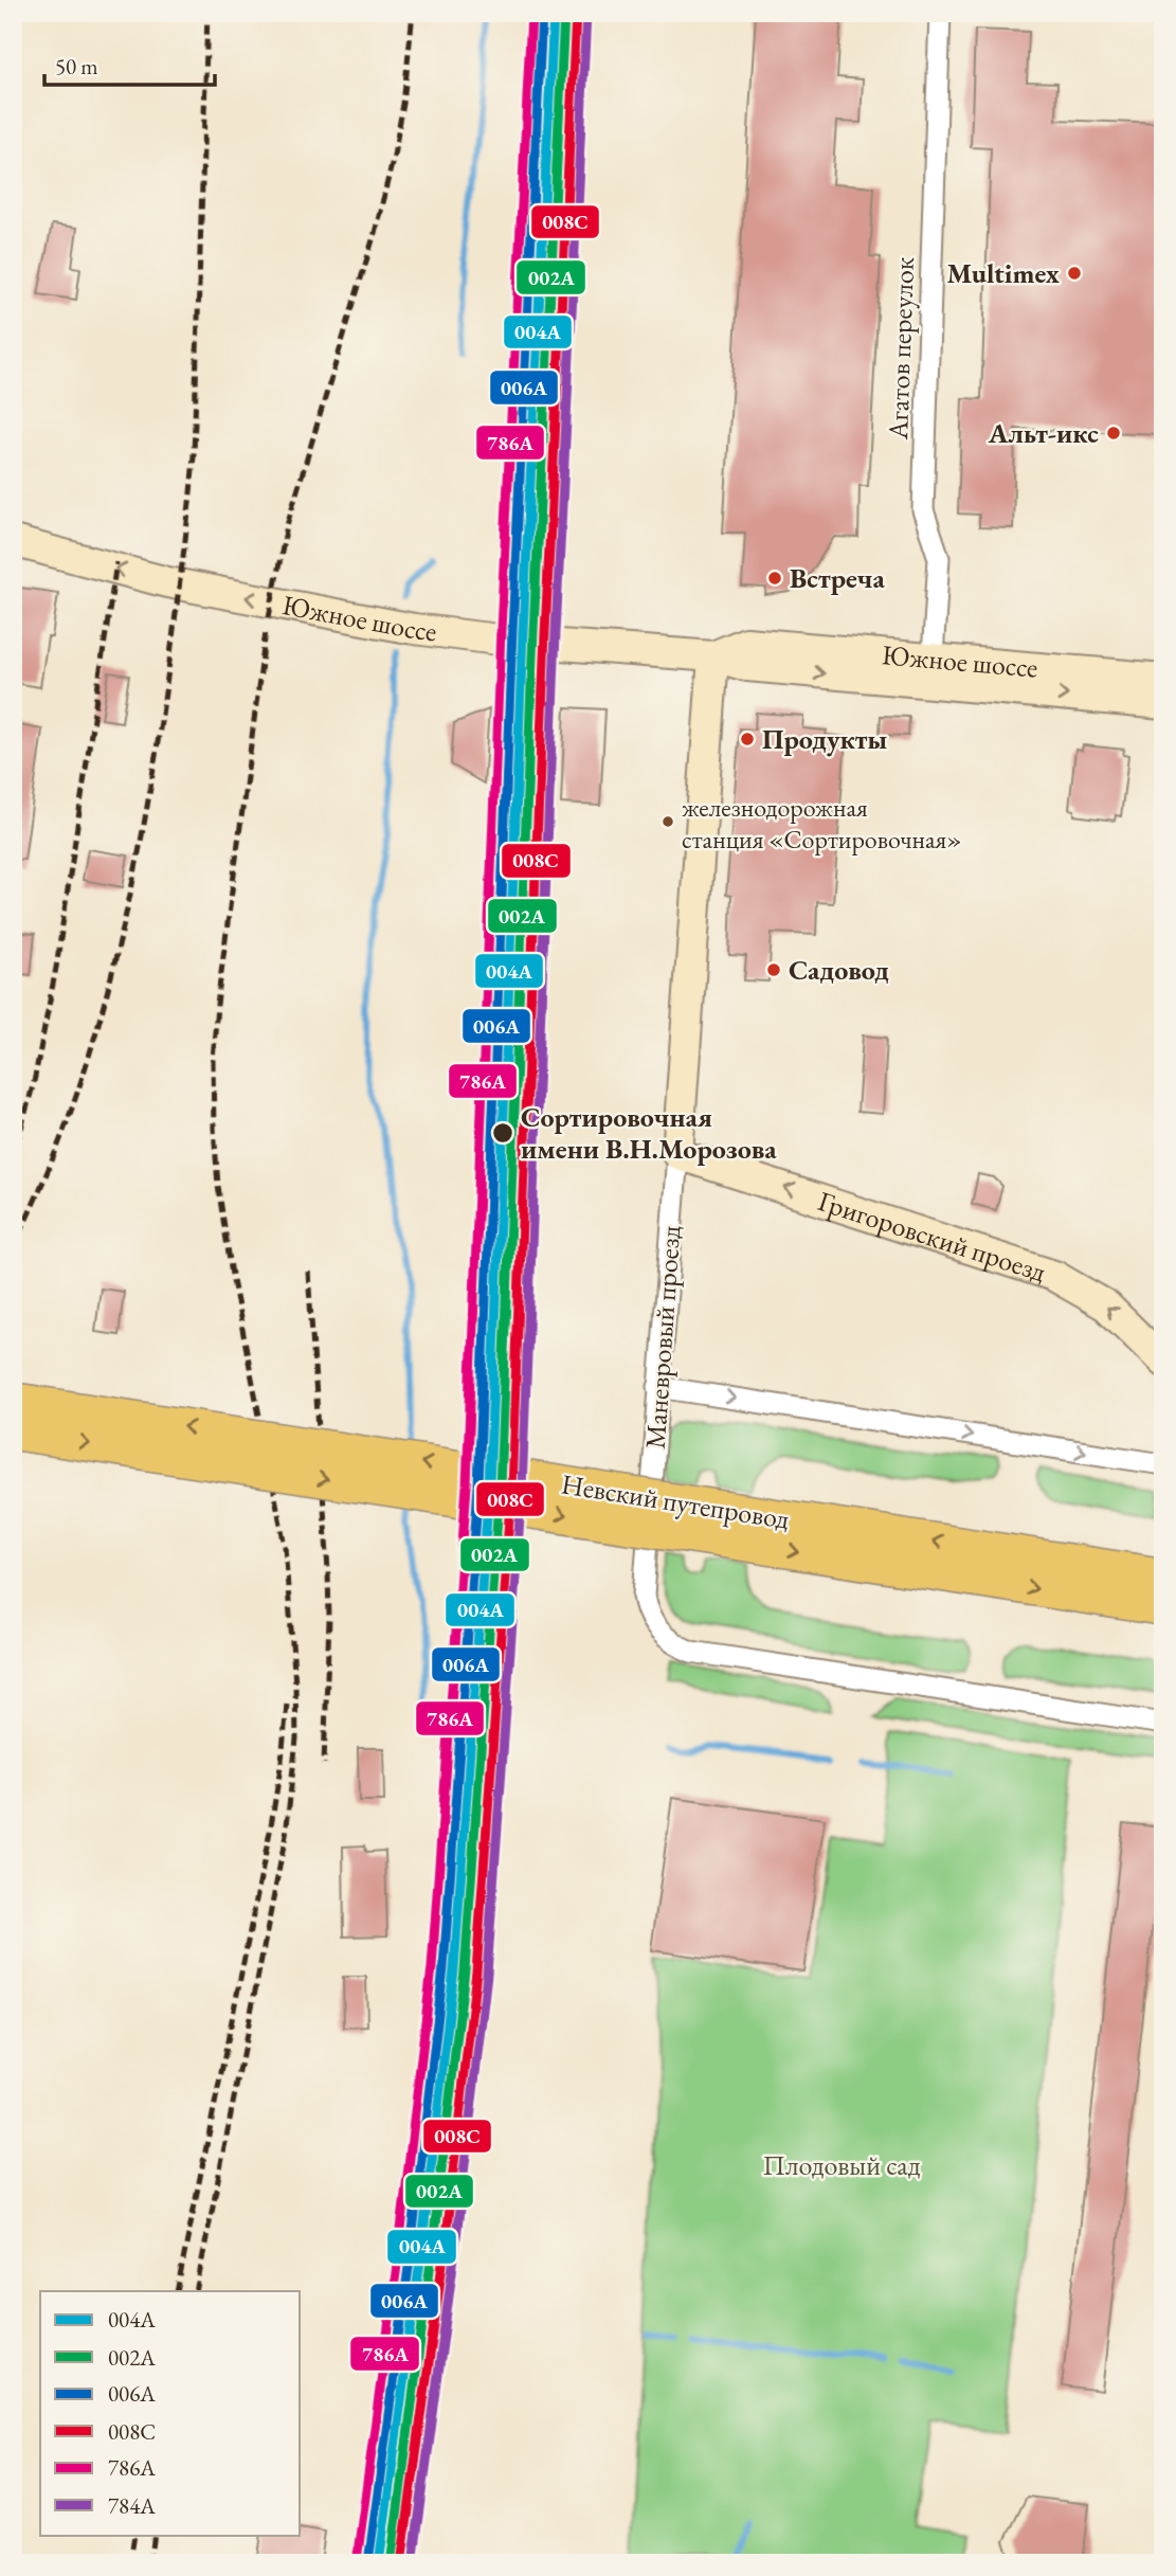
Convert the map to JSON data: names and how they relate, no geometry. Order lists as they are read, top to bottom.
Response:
{
  "streets": {
    "main road": ["Невский путепровод"],
    "street": [
      "Агатов переулок",
      "Южное шоссе",
      "Григоровский проезд",
      "Маневровый проезд"
    ]
  },
  "crossings": [
    ["Агатов переулок", "Южное шоссе"],
    ["Южное шоссе", "Маневровый проезд"],
    ["Григоровский проезд", "Маневровый проезд"]
  ],
  "parks": ["Плодовый сад"],
  "places": [
    "Multimex",
    "Альт-икс",
    "Встреча",
    "Продукты",
    "железнодорожная станция «Сортировочная»",
    "Садовод",
    "Сортировочная имени В.Н.Морозова"
  ],
  "lines": [
    "transit line 004А",
    "transit line 006А",
    "transit line 786А",
    "transit line 002А",
    "transit line 008С",
    "transit line 784А"
  ],
  "legend": [
    "004А",
    "002А",
    "006А",
    "008С",
    "786А",
    "784А"
  ],
  "scale_bar": "50 m"
}
